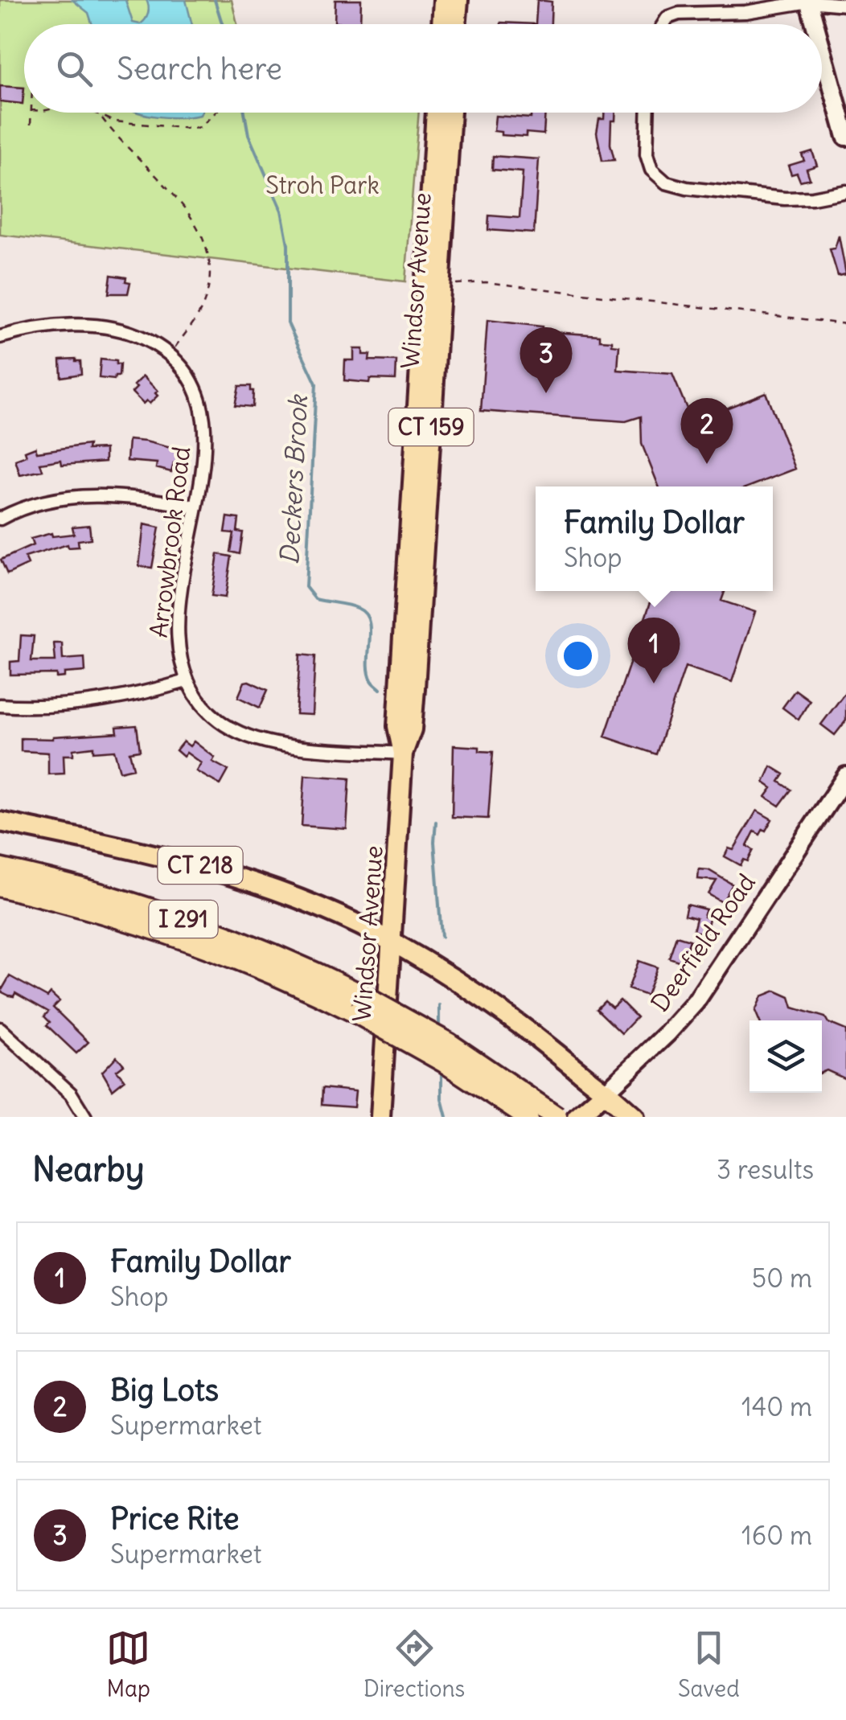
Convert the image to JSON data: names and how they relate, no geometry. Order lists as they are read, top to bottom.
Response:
{
  "streets": {
    "highway": ["I 291"],
    "main road": [
      "Windsor Avenue",
      "CT 159",
      "CT 218",
      "Deerfield Road"
    ],
    "street": ["Arrowbrook Road"]
  },
  "crossings": [
    ["Windsor Avenue", "Arrowbrook Road"],
    ["Windsor Avenue", "CT 218"]
  ],
  "water": ["Deckers Brook"],
  "parks": ["Stroh Park"],
  "page": {
    "search": "Search here",
    "pins": ["3", "2", "1"],
    "popup": ["Family Dollar", "Shop"],
    "heading": ["Nearby", "3 results"],
    "list": [
      {
        "mark": "1",
        "name": "Family Dollar",
        "note": "Shop",
        "value": "50 m"
      },
      {
        "mark": "2",
        "name": "Big Lots",
        "note": "Supermarket",
        "value": "140 m"
      },
      {
        "mark": "3",
        "name": "Price Rite",
        "note": "Supermarket",
        "value": "160 m"
      }
    ],
    "nav": ["Map", "Directions", "Saved"]
  }
}
